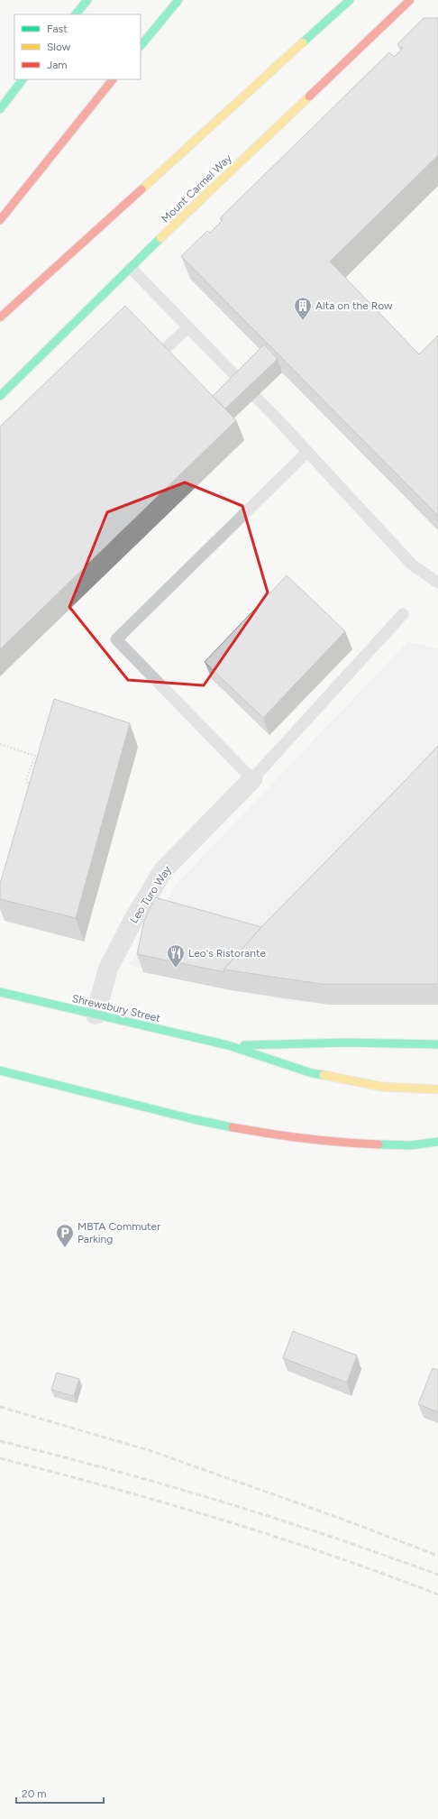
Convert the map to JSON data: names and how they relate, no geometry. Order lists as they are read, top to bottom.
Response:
{
  "streets": {
    "main road": ["Mount Carmel Way", "Shrewsbury Street"],
    "street": ["Leo Turo Way"]
  },
  "crossings": [
    ["Leo Turo Way", "Shrewsbury Street"]
  ],
  "places": {
    "building": ["Alta on the Row"],
    "restaurant": ["Leo's Ristorante"],
    "parking": ["MBTA Commuter Parking"]
  },
  "legend": ["Fast", "Slow", "Jam"],
  "scale_bar": "20 m"
}
